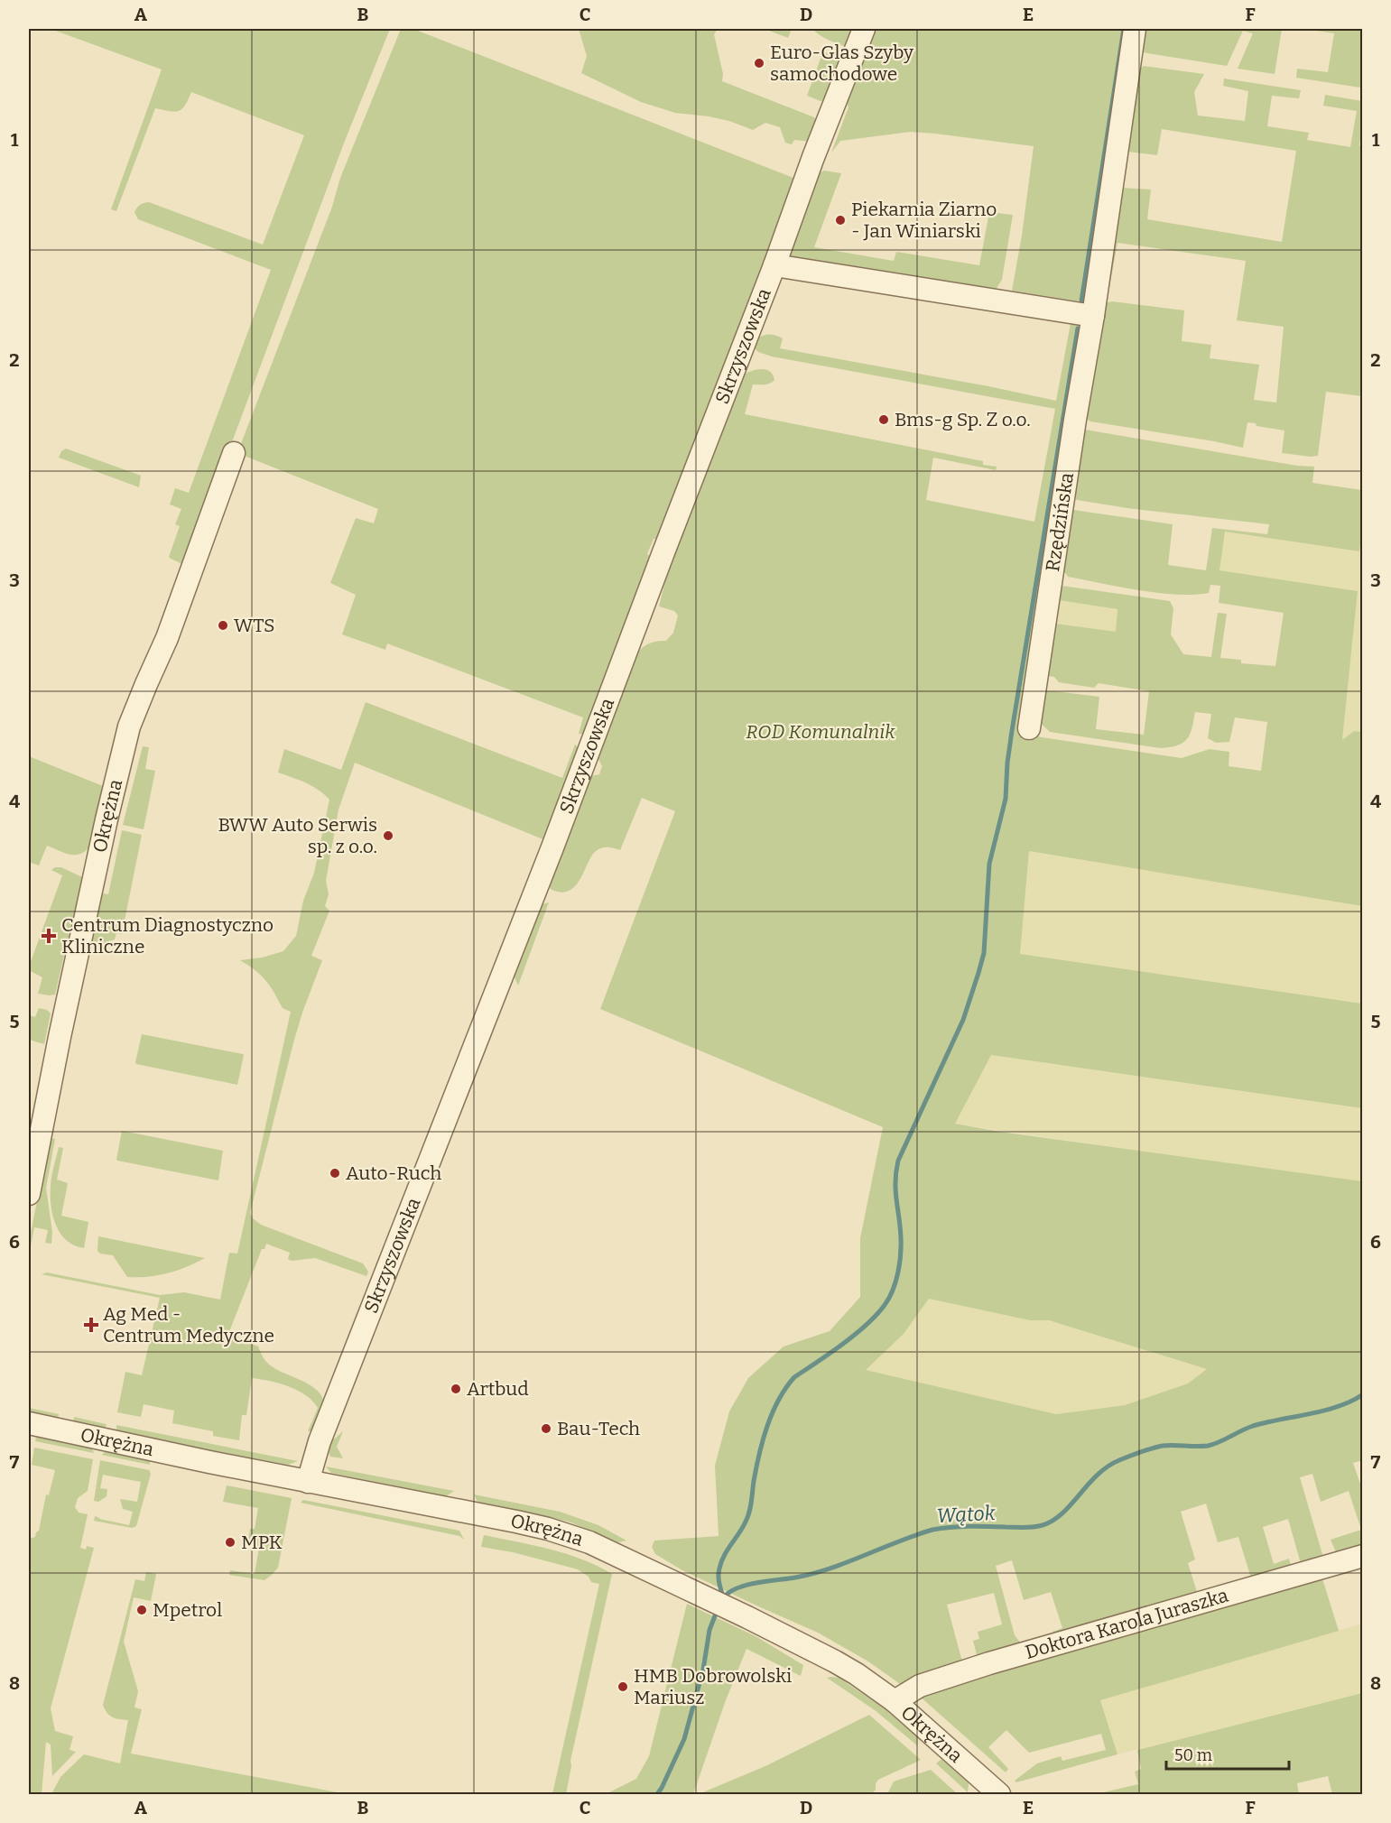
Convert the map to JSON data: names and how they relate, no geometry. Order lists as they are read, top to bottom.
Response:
{
  "streets": {
    "street": [
      "Skrzyszowska",
      "Rzędzińska",
      "Okrężna",
      "Doktora Karola Juraszka"
    ]
  },
  "crossings": [
    ["Skrzyszowska", "Okrężna"],
    ["Okrężna", "Doktora Karola Juraszka"]
  ],
  "water": ["Wątok"],
  "parks": ["ROD Komunalnik"],
  "places": {
    "other": [
      "Euro-Glas Szyby samochodowe",
      "Piekarnia Ziarno - Jan Winiarski",
      "Bms-g Sp. Z o.o.",
      "WTS",
      "BWW Auto Serwis sp. z o.o.",
      "Auto-Ruch",
      "Artbud",
      "Bau-Tech",
      "MPK",
      "Mpetrol",
      "HMB Dobrowolski Mariusz"
    ],
    "health": ["Centrum Diagnostyczno Kliniczne", "Ag Med - Centrum Medyczne"]
  },
  "scale_bar": "50 m",
  "grid": {
    "columns": [
      "A",
      "B",
      "C",
      "D",
      "E",
      "F"
    ],
    "rows": [
      "1",
      "2",
      "3",
      "4",
      "5",
      "6",
      "7",
      "8"
    ]
  }
}
